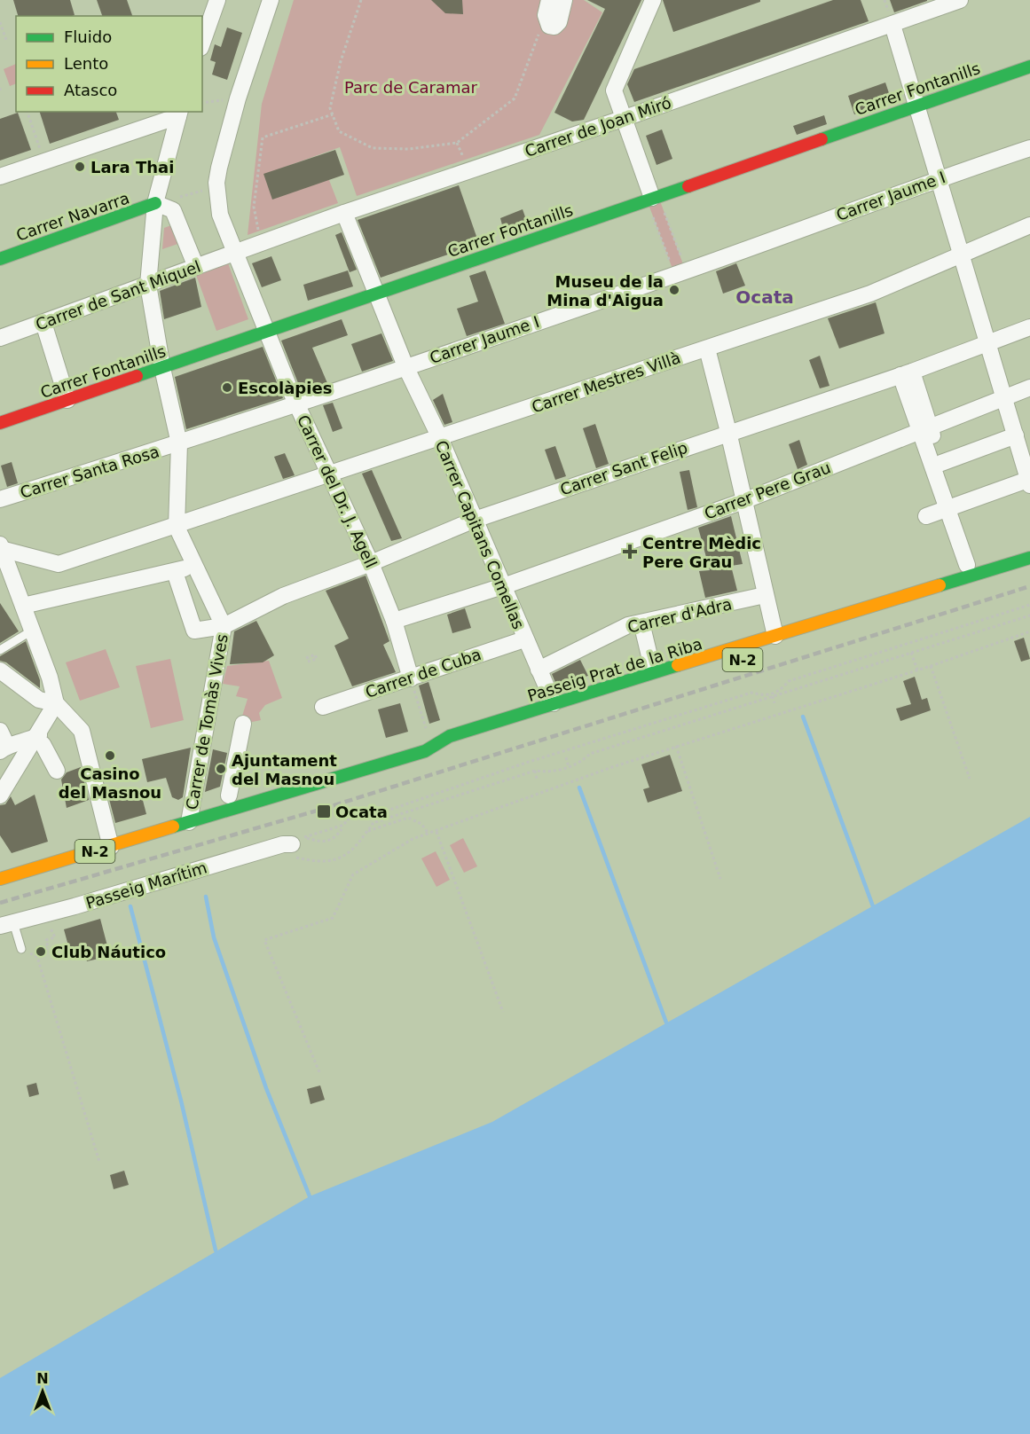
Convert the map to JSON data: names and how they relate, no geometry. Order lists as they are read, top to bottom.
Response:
{
  "streets": {
    "main road": [
      "Carrer Fontanills",
      "Carrer Navarra",
      "N-2",
      "Passeig Prat de la Riba"
    ],
    "street": [
      "Carrer de Joan Miró",
      "Carrer Jaume I",
      "Carrer de Sant Miquel",
      "Carrer Mestres Villà",
      "Carrer Sant Felip",
      "Carrer Santa Rosa",
      "Carrer Pere Grau",
      "Carrer del Dr. J. Agell",
      "Carrer Capitans Comellas",
      "Carrer d'Adra",
      "Carrer de Cuba",
      "Carrer de Tomàs Vives",
      "Passeig Marítim"
    ]
  },
  "crossings": [
    ["Carrer Fontanills", "Carrer del Dr. J. Agell"],
    ["Carrer Fontanills", "Carrer Capitans Comellas"],
    ["Carrer Fontanills", "Carrer de Tomàs Vives"],
    ["Carrer de Joan Miró", "Carrer de Sant Miquel"],
    ["Carrer de Joan Miró", "Carrer del Dr. J. Agell"],
    ["Carrer de Joan Miró", "Carrer Capitans Comellas"],
    ["Carrer Jaume I", "Carrer Santa Rosa"],
    ["Carrer Jaume I", "Carrer del Dr. J. Agell"],
    ["Carrer Jaume I", "Carrer Capitans Comellas"],
    ["Carrer Jaume I", "Carrer de Tomàs Vives"],
    ["Carrer Navarra", "Carrer de Tomàs Vives"],
    ["Carrer de Sant Miquel", "Carrer del Dr. J. Agell"],
    ["Carrer de Sant Miquel", "Carrer de Tomàs Vives"],
    ["Carrer Mestres Villà", "Carrer del Dr. J. Agell"],
    ["Carrer Mestres Villà", "Carrer Capitans Comellas"],
    ["Carrer Mestres Villà", "Carrer de Tomàs Vives"],
    ["Carrer Sant Felip", "Carrer del Dr. J. Agell"],
    ["Carrer Sant Felip", "Carrer Capitans Comellas"],
    ["Carrer Sant Felip", "Carrer de Tomàs Vives"],
    ["Carrer Santa Rosa", "Carrer de Tomàs Vives"],
    ["Carrer Pere Grau", "Carrer del Dr. J. Agell"],
    ["Carrer Pere Grau", "Carrer Capitans Comellas"],
    ["Carrer del Dr. J. Agell", "Carrer de Cuba"],
    ["Carrer Capitans Comellas", "Carrer d'Adra"],
    ["Carrer Capitans Comellas", "N-2"],
    ["Carrer Capitans Comellas", "Passeig Prat de la Riba"],
    ["Carrer Capitans Comellas", "Carrer de Cuba"],
    ["N-2", "Passeig Prat de la Riba"],
    ["N-2", "Carrer de Tomàs Vives"]
  ],
  "districts": ["Ocata"],
  "parks": ["Parc de Caramar"],
  "places": {
    "other": [
      "Lara Thai",
      "Museu de la Mina d'Aigua",
      "Escolàpies",
      "Casino del Masnou",
      "Ajuntament del Masnou",
      "Club Náutico"
    ],
    "health": ["Centre Mèdic Pere Grau"],
    "transit": ["Ocata"]
  },
  "legend": ["Fluido", "Lento", "Atasco"],
  "north": "top"
}
